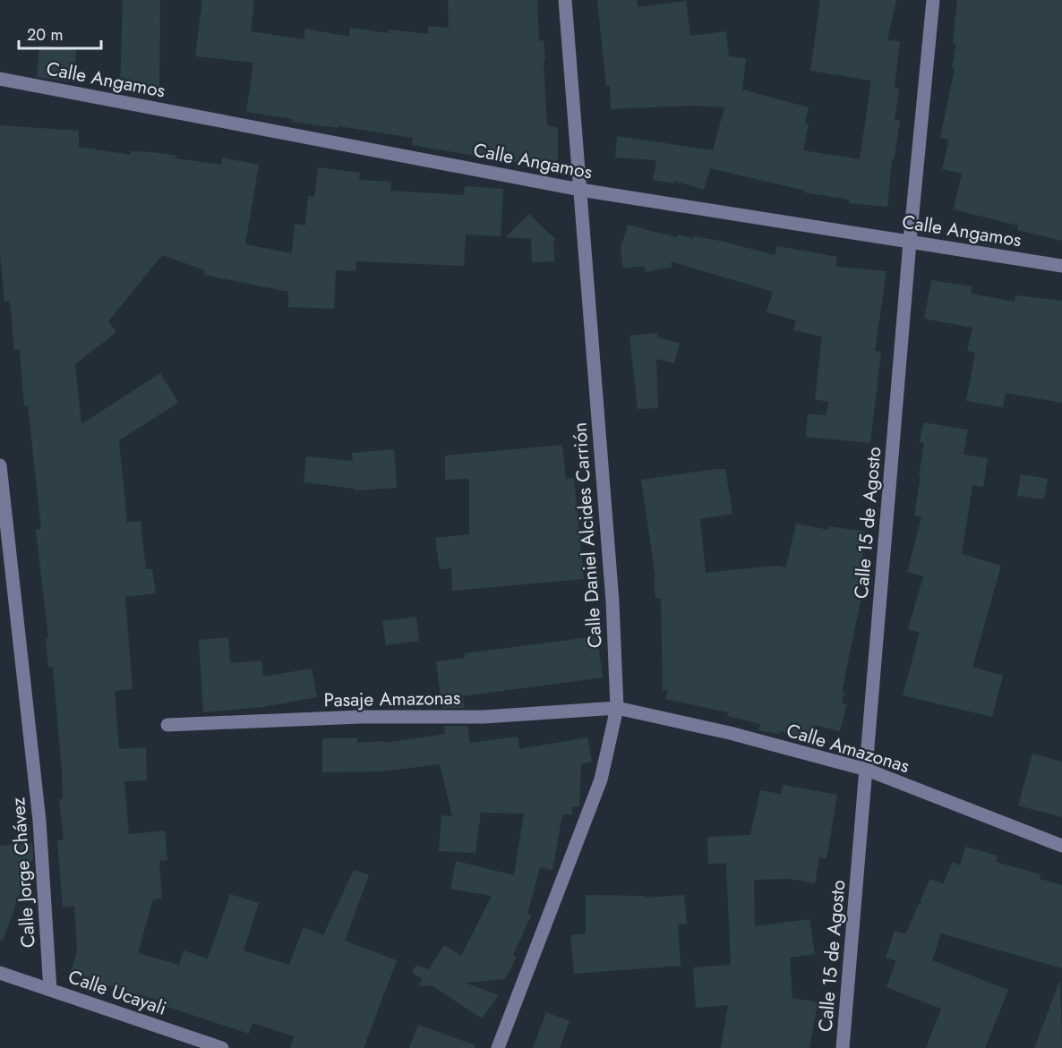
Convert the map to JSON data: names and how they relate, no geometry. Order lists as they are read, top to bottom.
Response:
{
  "streets": {
    "street": [
      "Calle Angamos",
      "Calle 15 de Agosto",
      "Calle Daniel Alcides Carrión",
      "Pasaje Amazonas",
      "Calle Amazonas",
      "Calle Jorge Chávez",
      "Calle Ucayali"
    ]
  },
  "crossings": [
    ["Calle Angamos", "Calle 15 de Agosto"],
    ["Calle Angamos", "Calle Daniel Alcides Carrión"],
    ["Calle 15 de Agosto", "Calle Amazonas"],
    ["Calle Daniel Alcides Carrión", "Pasaje Amazonas"],
    ["Calle Daniel Alcides Carrión", "Calle Amazonas"],
    ["Pasaje Amazonas", "Calle Amazonas"],
    ["Calle Jorge Chávez", "Calle Ucayali"]
  ],
  "scale_bar": "20 m"
}
